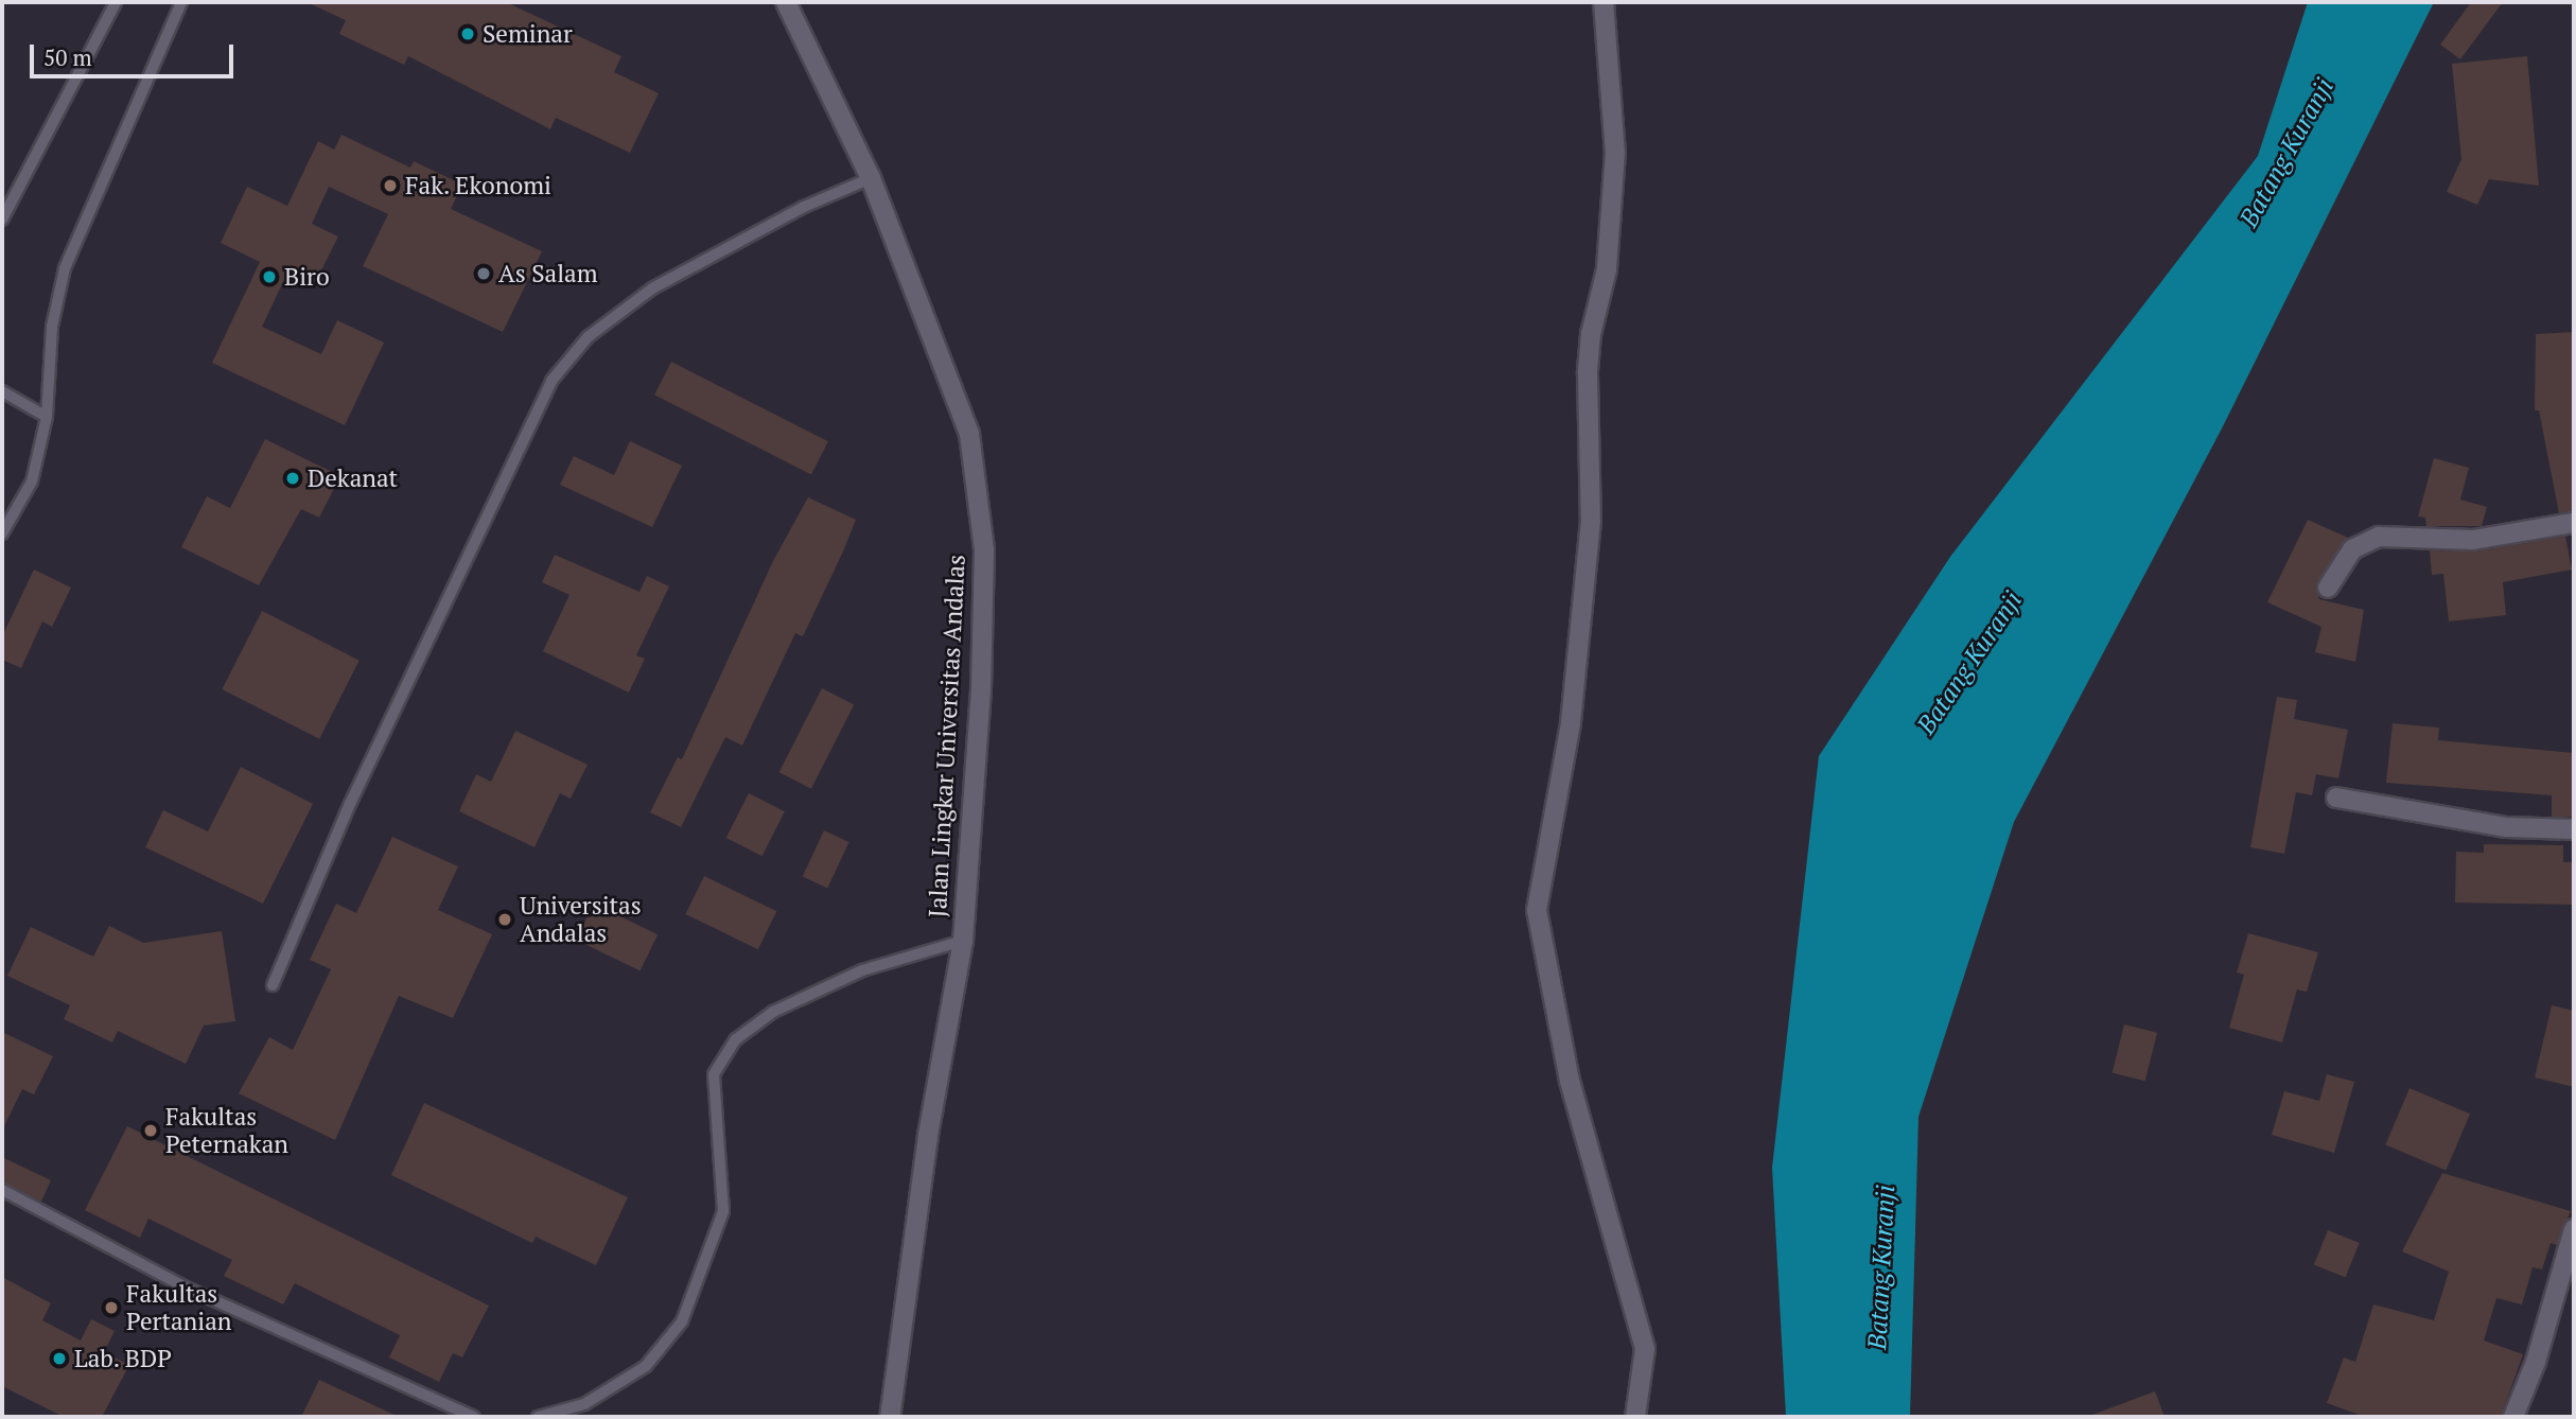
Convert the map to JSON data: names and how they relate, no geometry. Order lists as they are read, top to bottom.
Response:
{
  "streets": {
    "street": ["Jalan Lingkar Universitas Andalas"]
  },
  "water": ["Batang Kuranji"],
  "places": [
    "Seminar",
    "Fak. Ekonomi",
    "As Salam",
    "Biro",
    "Dekanat",
    "Universitas Andalas",
    "Fakultas Peternakan",
    "Fakultas Pertanian",
    "Lab. BDP"
  ],
  "scale_bar": "50 m"
}
